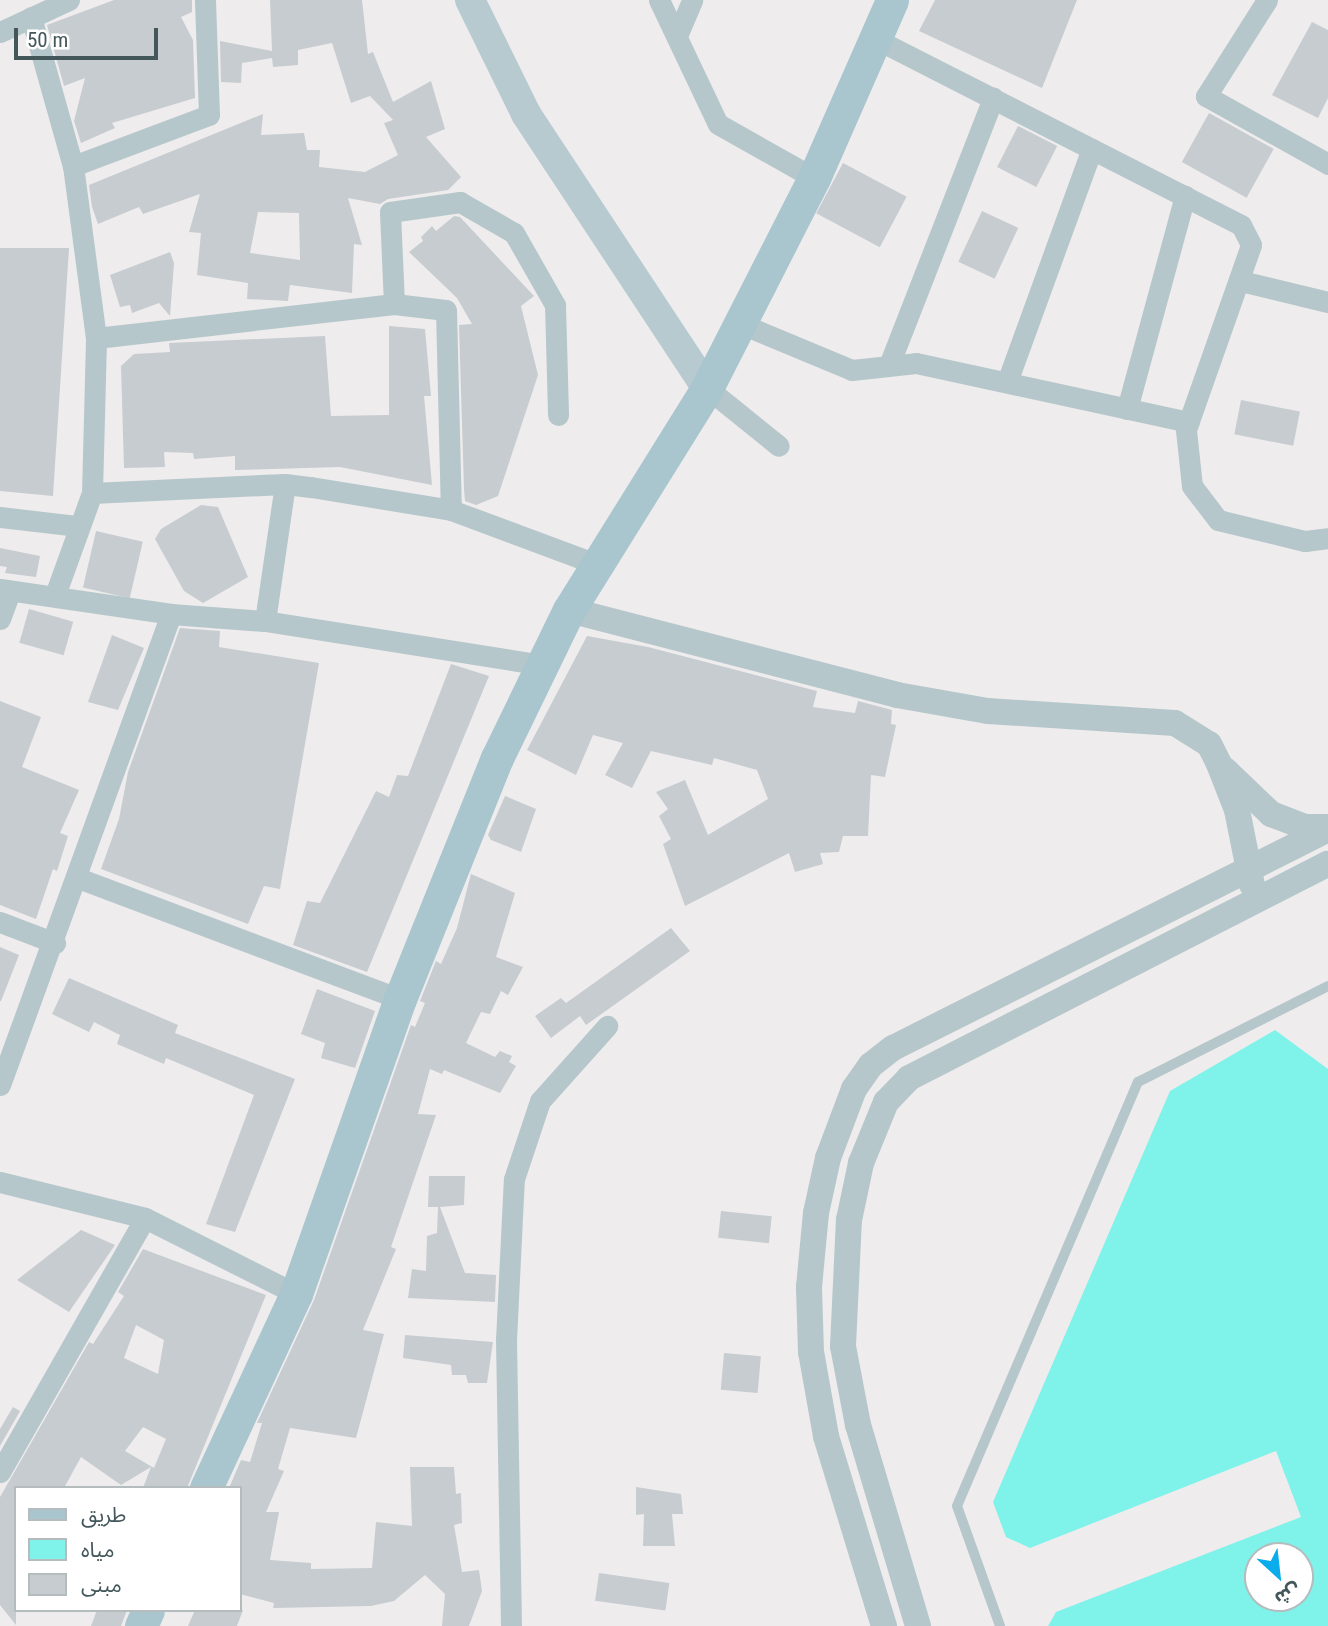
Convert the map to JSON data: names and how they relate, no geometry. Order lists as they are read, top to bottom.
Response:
{
  "legend": ["طريق", "مياه", "مبنى"],
  "scale_bar": "50 m",
  "north": "bottom right"
}
